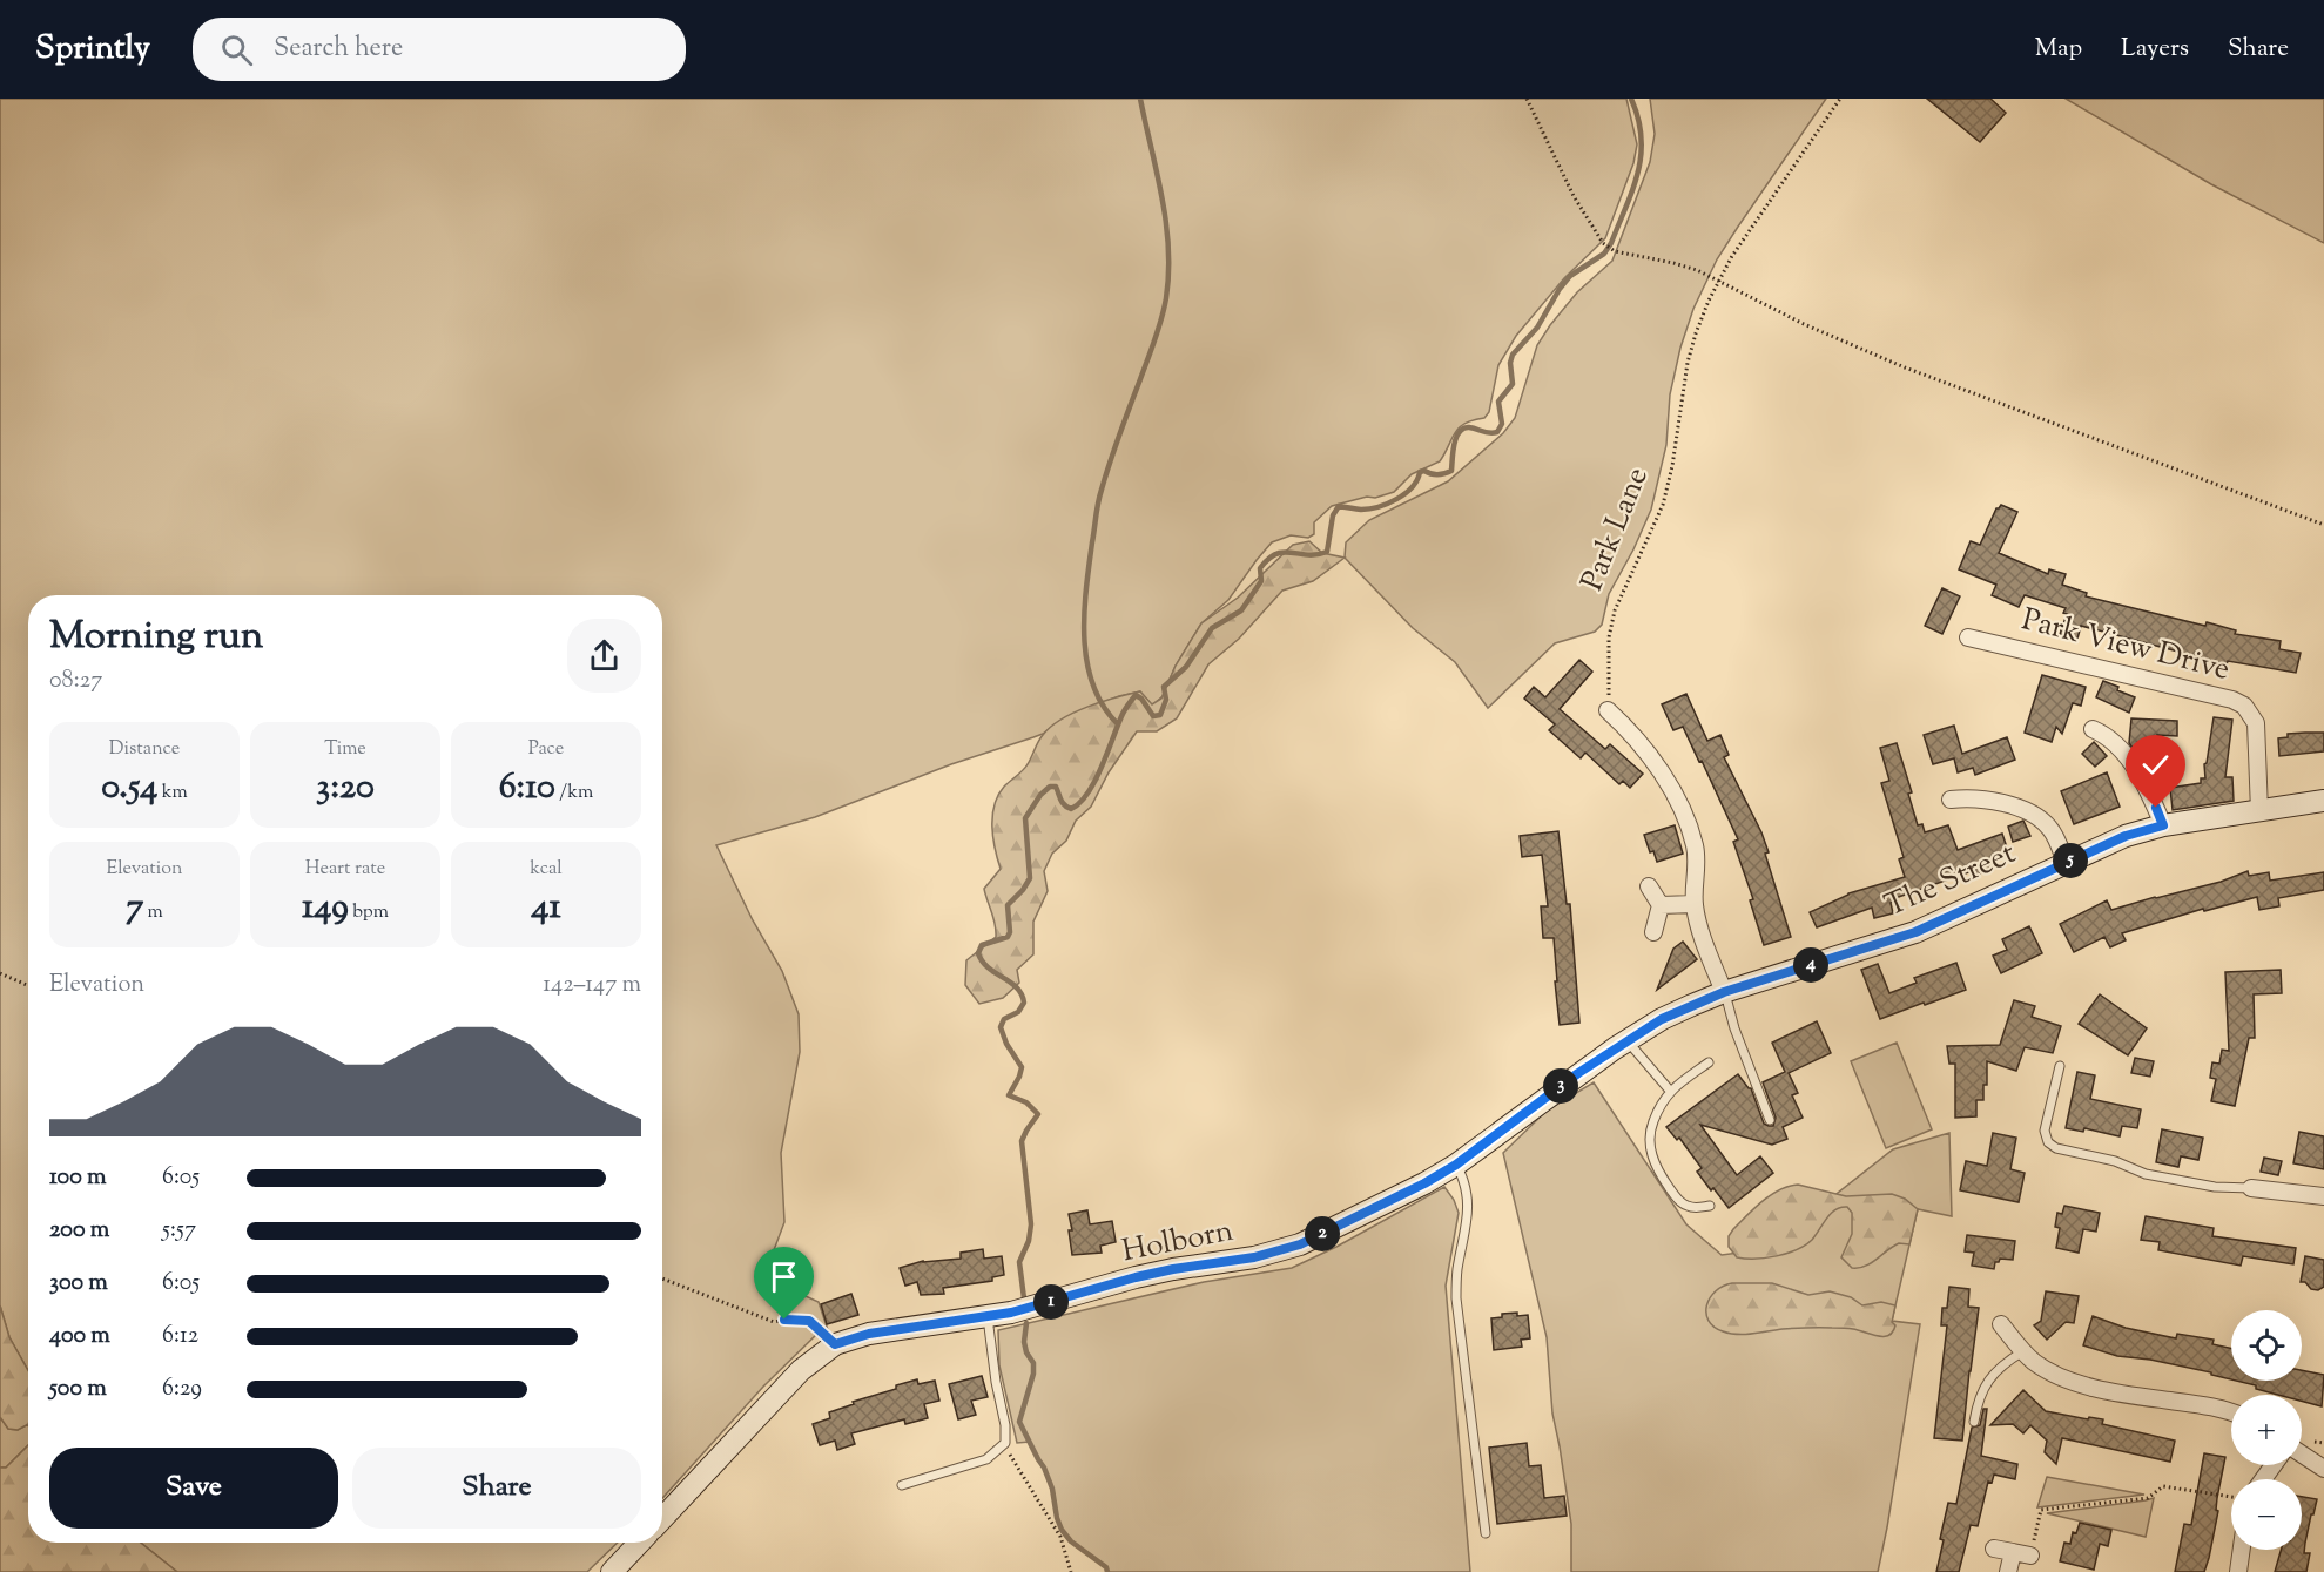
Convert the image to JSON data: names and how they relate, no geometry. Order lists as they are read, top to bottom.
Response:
{
  "streets": {
    "street": ["Park View Drive", "The Street", "Holborn"],
    "path": ["Park Lane"]
  },
  "crossings": [
    ["Park View Drive", "The Street"],
    ["The Street", "Holborn"]
  ],
  "page": {
    "header": "Sprintly",
    "search": "Search here",
    "nav": ["Map", "Layers", "Share"],
    "heading": ["Morning run", "08:27"],
    "stats": [
      ["Distance", "0.54 km"],
      ["Time", "3:20"],
      ["Pace", "6:10 /km"],
      ["Elevation", "7 m"],
      ["Heart rate", "149 bpm"],
      ["kcal", "41"]
    ],
    "pins": [
      "5",
      "4",
      "3",
      "2",
      "1"
    ],
    "chart": ["Elevation", "142–147 m"],
    "list": [
      {
        "name": "100 m",
        "note": "6:05"
      },
      {
        "name": "200 m",
        "note": "5:57"
      },
      {
        "name": "300 m",
        "note": "6:05"
      },
      {
        "name": "400 m",
        "note": "6:12"
      },
      {
        "name": "500 m",
        "note": "6:29"
      }
    ],
    "map_buttons": ["+", "−"],
    "buttons": ["Save", "Share"]
  }
}
